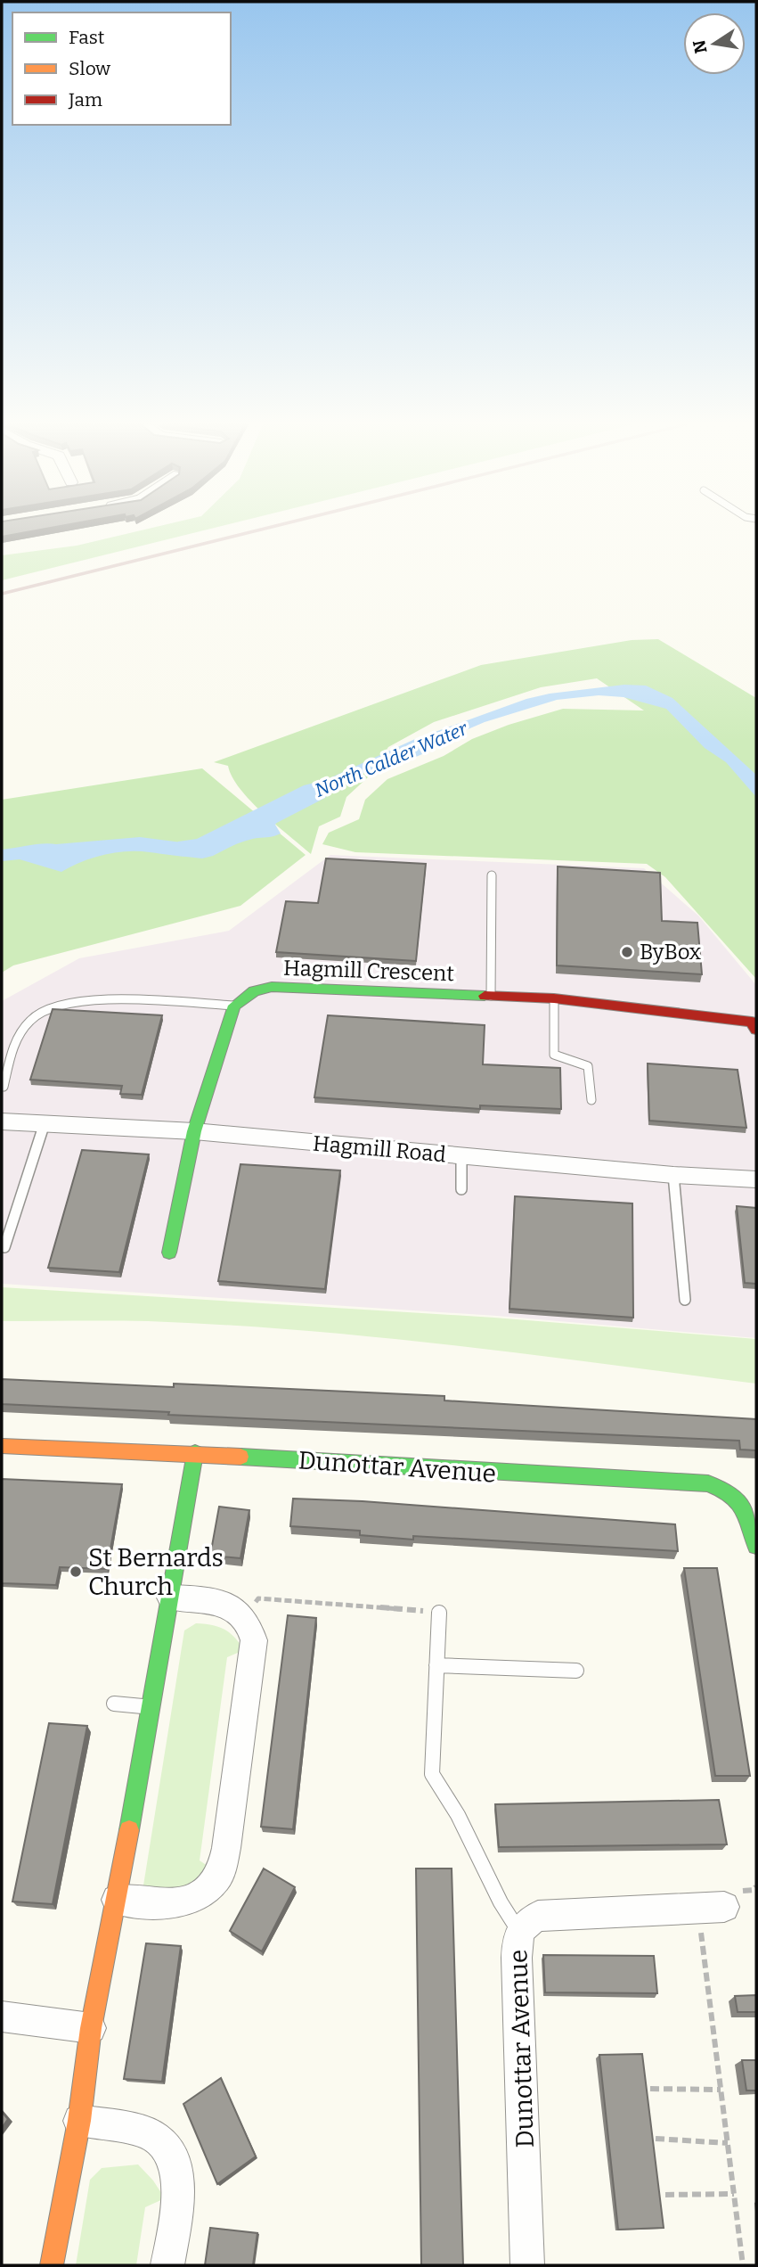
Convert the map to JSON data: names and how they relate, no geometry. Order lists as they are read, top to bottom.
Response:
{
  "streets": {
    "street": ["Hagmill Crescent", "Hagmill Road", "Dunottar Avenue"]
  },
  "water": ["North Calder Water"],
  "places": ["ByBox", "St Bernards Church"],
  "legend": ["Fast", "Slow", "Jam"],
  "north": "left"
}
